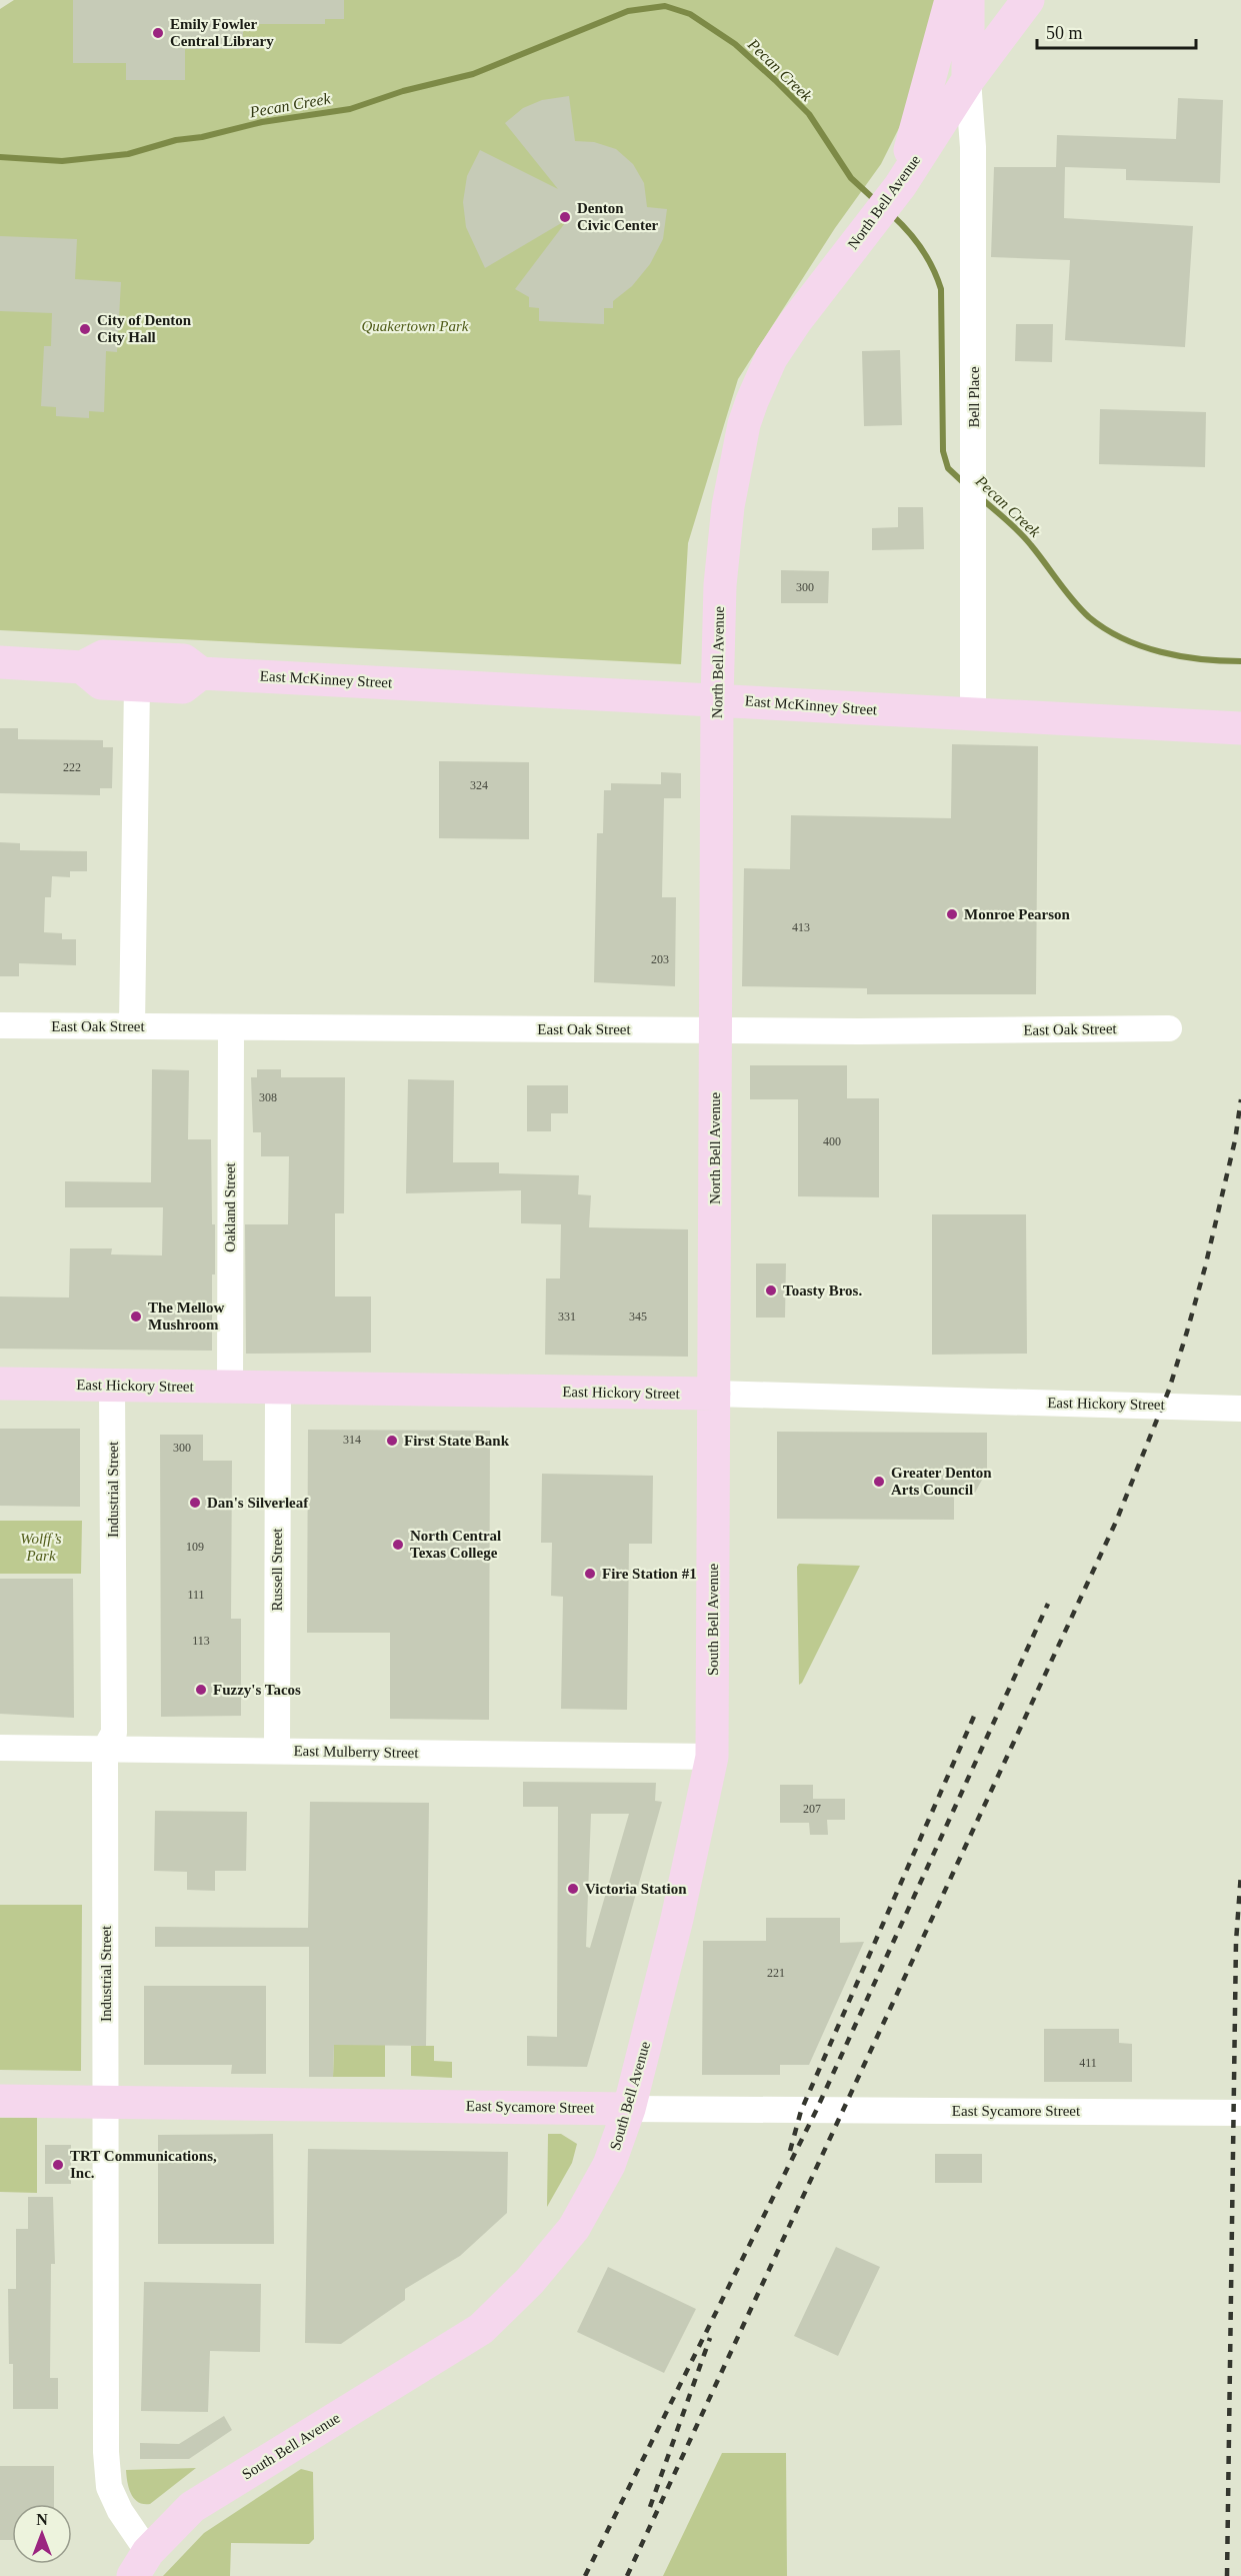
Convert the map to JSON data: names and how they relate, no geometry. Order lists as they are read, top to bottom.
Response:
{
  "streets": {
    "main road": [
      "North Bell Avenue",
      "East McKinney Street",
      "East Hickory Street",
      "South Bell Avenue",
      "East Sycamore Street"
    ],
    "street": [
      "Bell Place",
      "East Oak Street",
      "Oakland Street",
      "Industrial Street",
      "Russell Street",
      "East Mulberry Street"
    ]
  },
  "crossings": [
    ["North Bell Avenue", "Bell Place"],
    ["North Bell Avenue", "East McKinney Street"],
    ["North Bell Avenue", "East Oak Street"],
    ["North Bell Avenue", "East Hickory Street"],
    ["North Bell Avenue", "South Bell Avenue"],
    ["Bell Place", "East McKinney Street"],
    ["East Oak Street", "Oakland Street"],
    ["Oakland Street", "East Hickory Street"],
    ["East Hickory Street", "Industrial Street"],
    ["East Hickory Street", "Russell Street"],
    ["East Hickory Street", "South Bell Avenue"],
    ["Industrial Street", "South Bell Avenue"],
    ["Industrial Street", "East Mulberry Street"],
    ["Industrial Street", "East Sycamore Street"],
    ["Russell Street", "East Mulberry Street"],
    ["South Bell Avenue", "East Mulberry Street"],
    ["South Bell Avenue", "East Sycamore Street"]
  ],
  "water": ["Pecan Creek"],
  "parks": ["Quakertown Park", "Wolff’s Park"],
  "places": [
    "Emily Fowler Central Library",
    "Denton Civic Center",
    "City of Denton City Hall",
    "Monroe Pearson",
    "Toasty Bros.",
    "The Mellow Mushroom",
    "First State Bank",
    "Greater Denton Arts Council",
    "Dan's Silverleaf",
    "North Central Texas College",
    "Fire Station #1",
    "Fuzzy's Tacos",
    "Victoria Station",
    "TRT Communications, Inc."
  ],
  "house_numbers": [
    "300",
    "222",
    "324",
    "413",
    "203",
    "308",
    "400",
    "331",
    "345",
    "314",
    "300",
    "109",
    "111",
    "113",
    "207",
    "221",
    "411"
  ],
  "scale_bar": "50 m",
  "north": "top"
}
